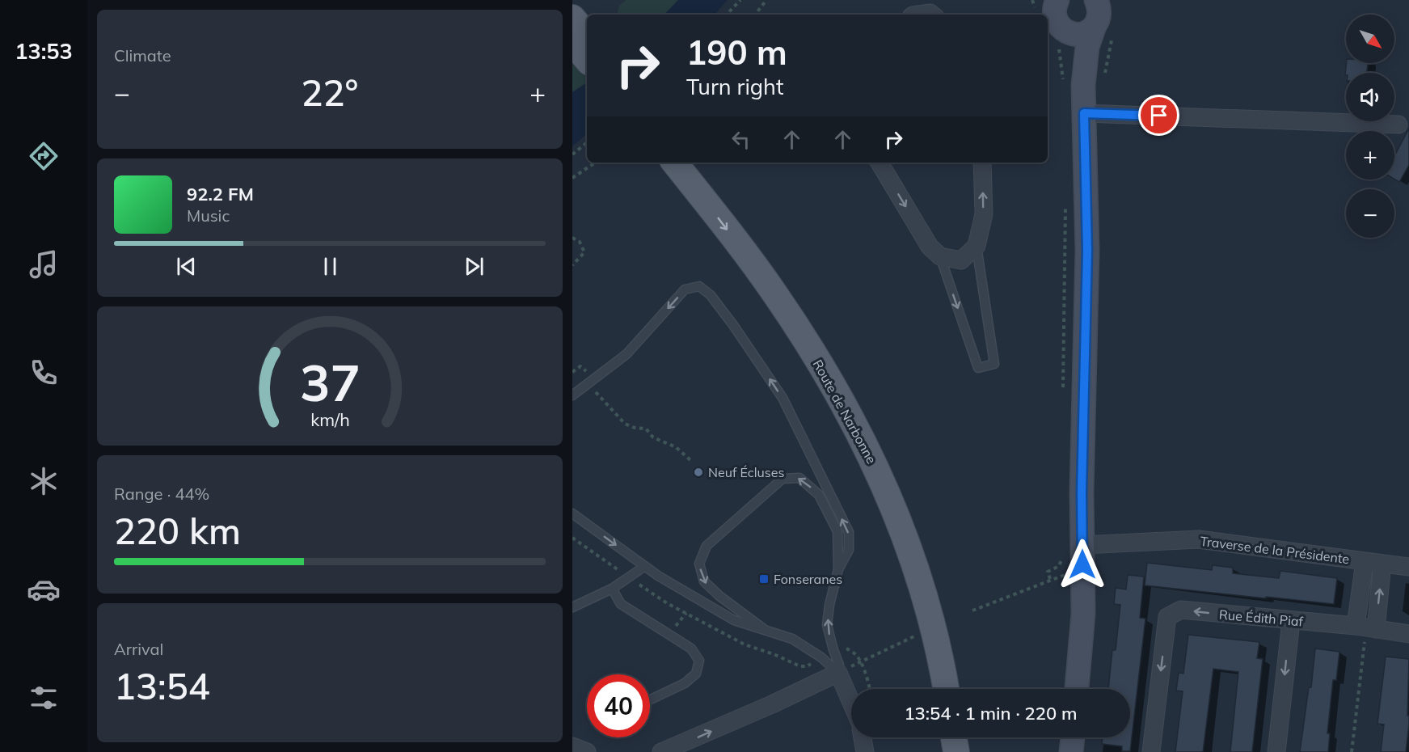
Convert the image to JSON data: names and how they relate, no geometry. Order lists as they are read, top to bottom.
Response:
{
  "streets": {
    "main road": ["Route de Narbonne"],
    "street": ["Traverse de la Présidente", "Rue Édith Piaf"]
  },
  "places": {
    "other": ["Neuf Écluses"],
    "transit": ["Fonseranes"]
  },
  "north": "bottom right",
  "page": {
    "tabs": "13:53",
    "tile": [
      "Climate",
      ["Range · 44%", "220 km"],
      ["Arrival", "13:54"]
    ],
    "map_buttons": ["+", "−"],
    "turn": ["190 m", "Turn right"],
    "heat": ["−", "22°", "+"],
    "song": ["92.2 FM", "Music"],
    "limit": "40",
    "trip": "13:54 · 1 min · 220 m",
    "gauge": ["37", "km/h"]
  }
}
